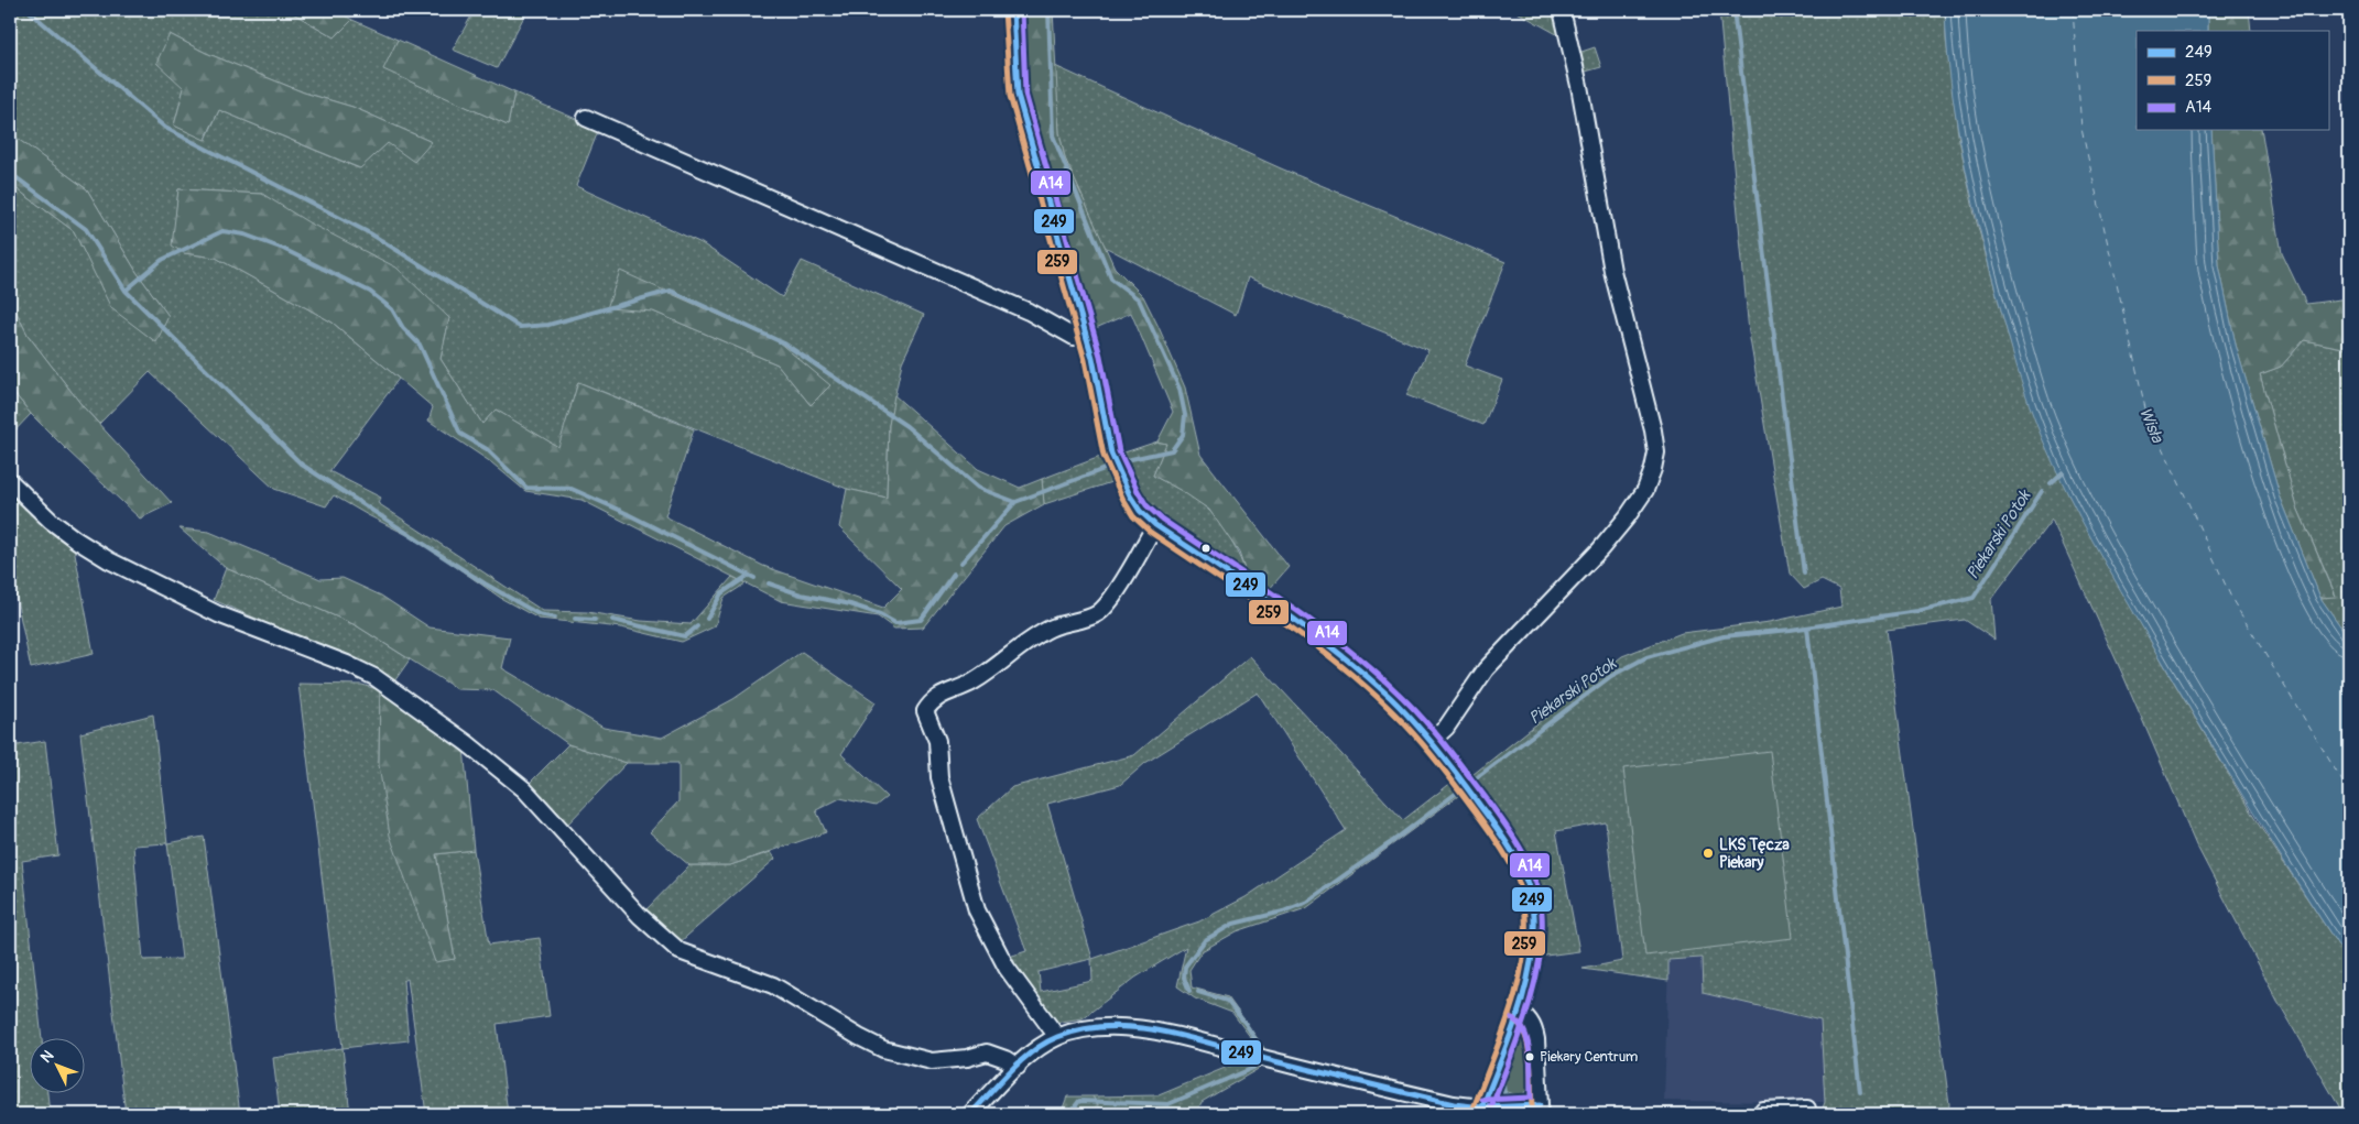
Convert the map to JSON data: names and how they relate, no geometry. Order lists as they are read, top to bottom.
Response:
{
  "water": ["Wisła", "Piekarski Potok"],
  "places": ["LKS Tęcza Piekary", "Piekary Centrum"],
  "lines": ["transit line 249", "transit line 259", "transit line A14"],
  "legend": ["249", "259", "A14"],
  "north": "top left"
}
